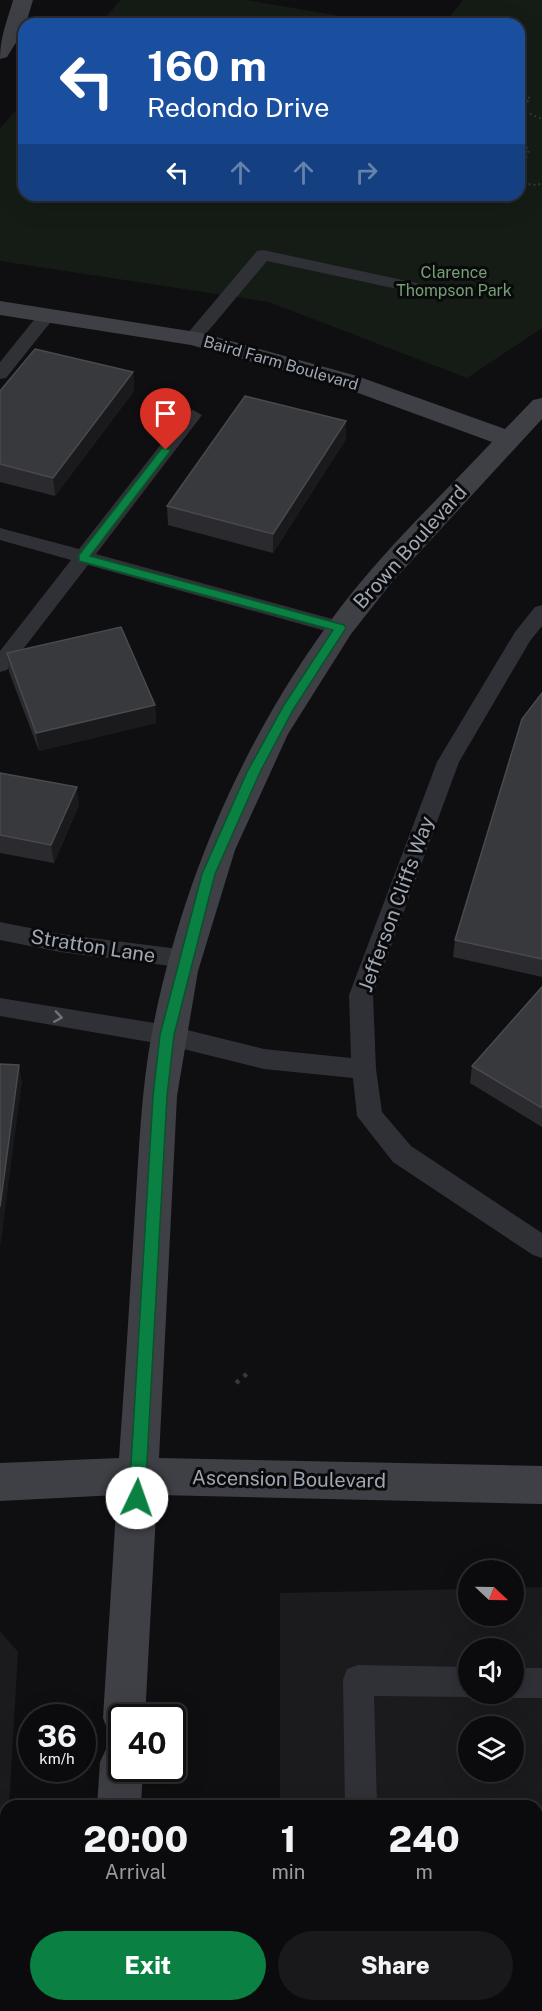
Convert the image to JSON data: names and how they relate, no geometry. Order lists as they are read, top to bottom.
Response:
{
  "streets": {
    "street": ["Baird Farm Boulevard", "Brown Boulevard", "Ascension Boulevard"],
    "lane": ["Jefferson Cliffs Way", "Stratton Lane"]
  },
  "crossings": [
    ["Baird Farm Boulevard", "Brown Boulevard"],
    ["Brown Boulevard", "Stratton Lane"],
    ["Brown Boulevard", "Ascension Boulevard"]
  ],
  "parks": ["Clarence Thompson Park"],
  "north": "right",
  "page": {
    "turn": ["160 m", "Redondo Drive"],
    "speed": "36 km/h",
    "limit": "40",
    "eta": [
      "20:00",
      "Arrival",
      "1",
      "min",
      "240",
      "m"
    ],
    "buttons": ["Exit", "Share"]
  }
}
